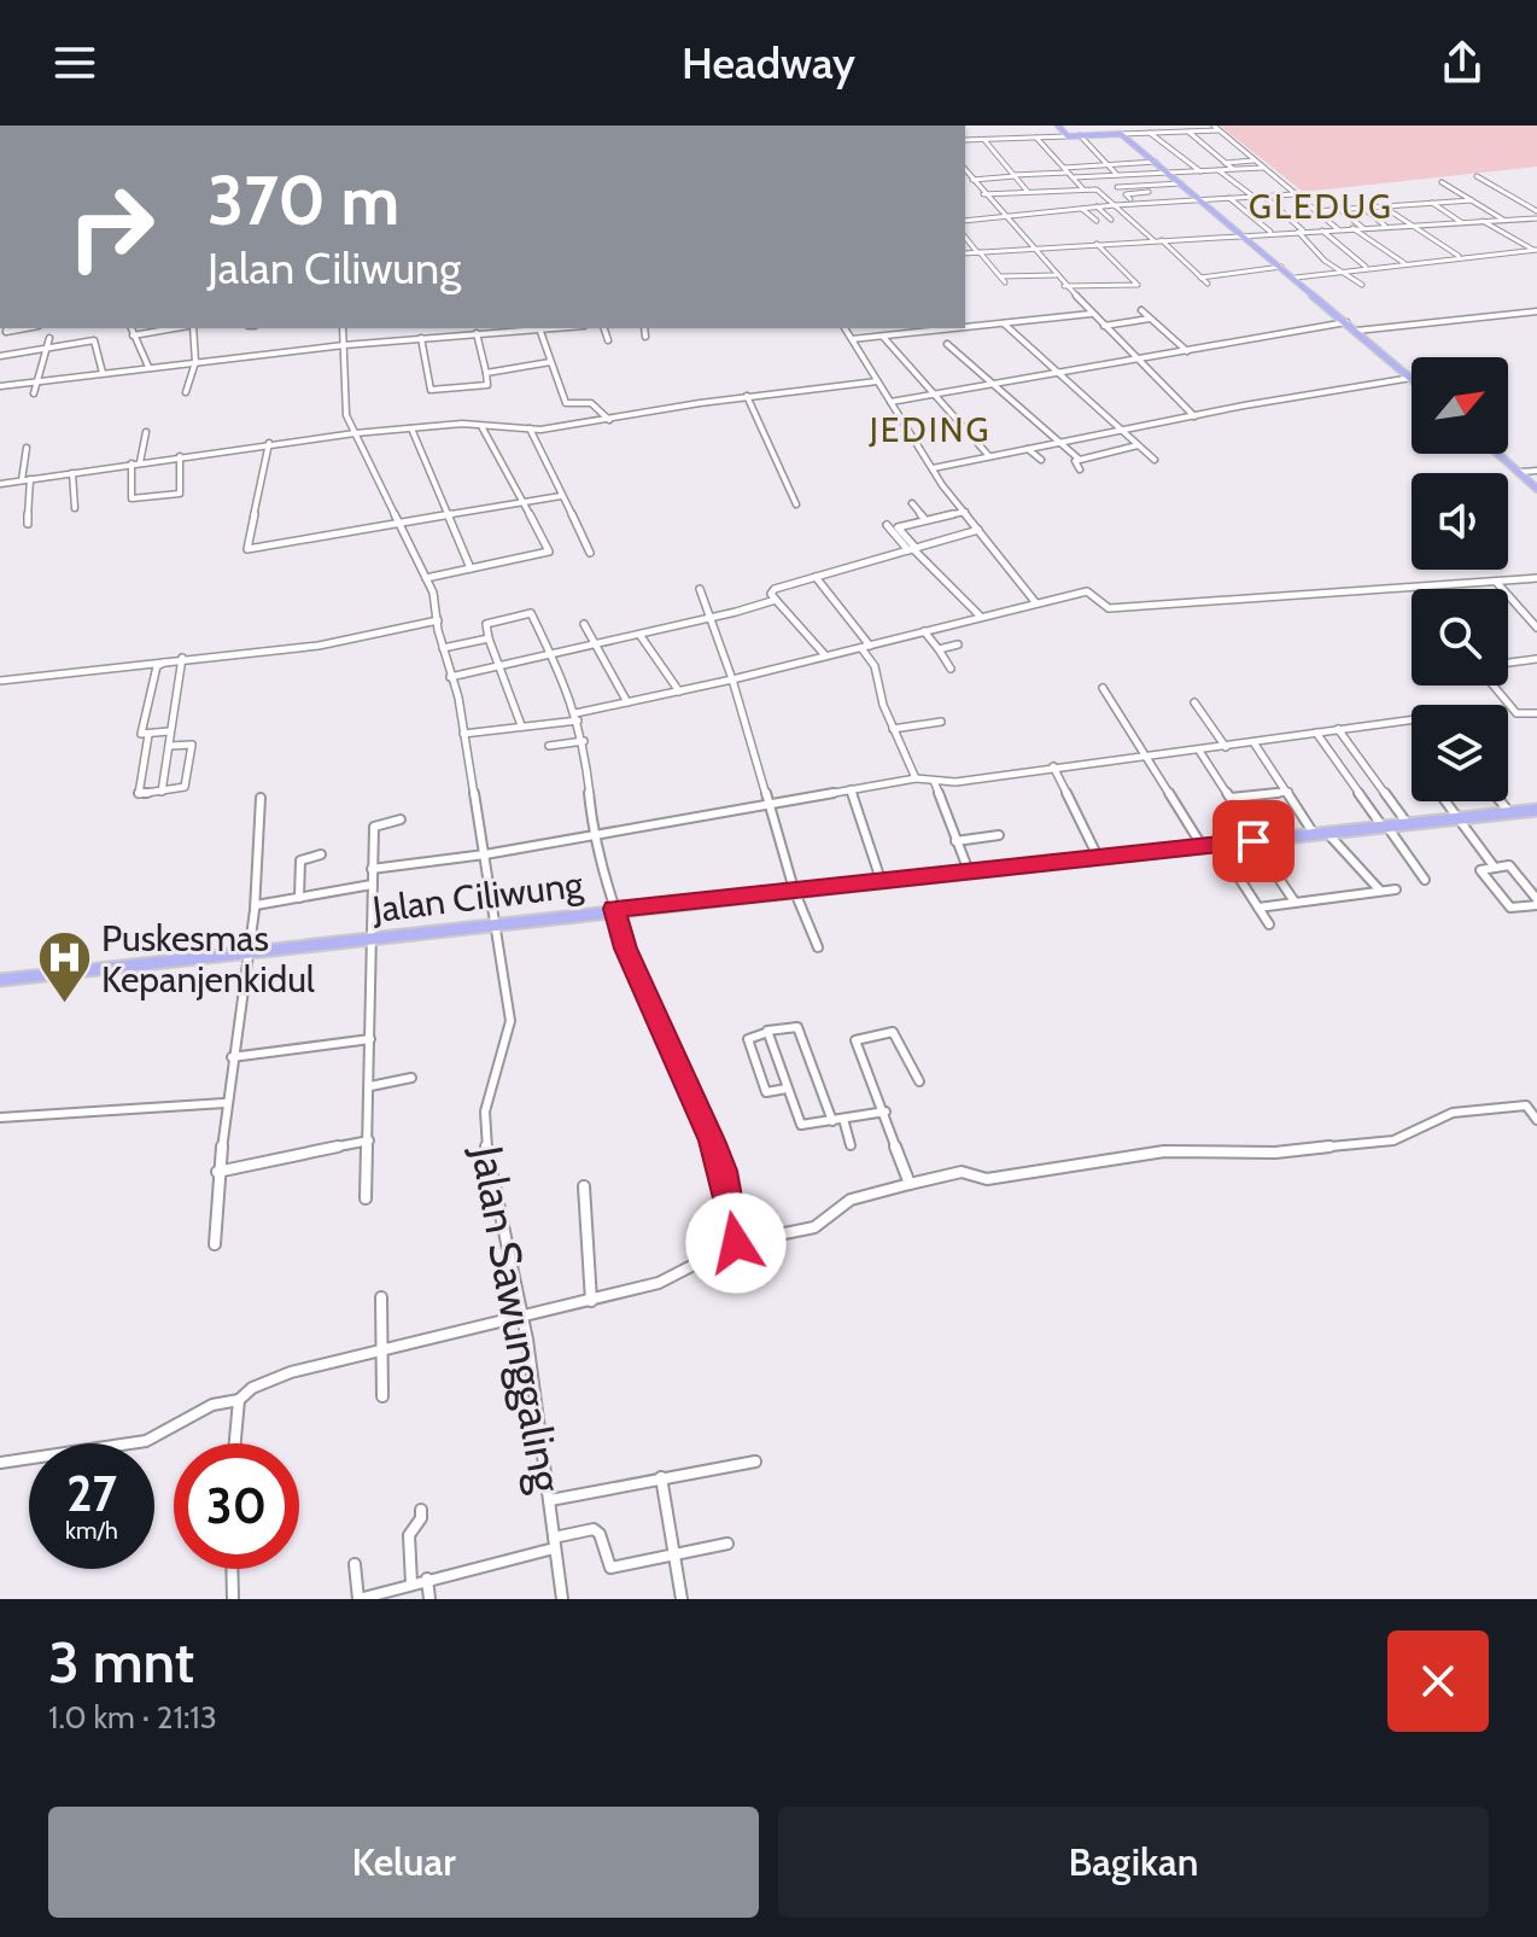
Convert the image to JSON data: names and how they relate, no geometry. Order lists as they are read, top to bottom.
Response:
{
  "streets": {
    "main road": ["Jalan Ciliwung"],
    "street": ["Jalan Sawunggaling"]
  },
  "crossings": [
    ["Jalan Ciliwung", "Jalan Sawunggaling"]
  ],
  "districts": ["GLEDUG", "JEDING"],
  "places": {
    "hospital": ["Puskesmas Kepanjenkidul"]
  },
  "north": "top right",
  "page": {
    "header": "Headway",
    "turn": ["370 m", "Jalan Ciliwung"],
    "speed": "27 km/h",
    "limit": "30",
    "heading": ["3 mnt", "1.0 km · 21:13"],
    "buttons": ["Keluar", "Bagikan"]
  }
}
